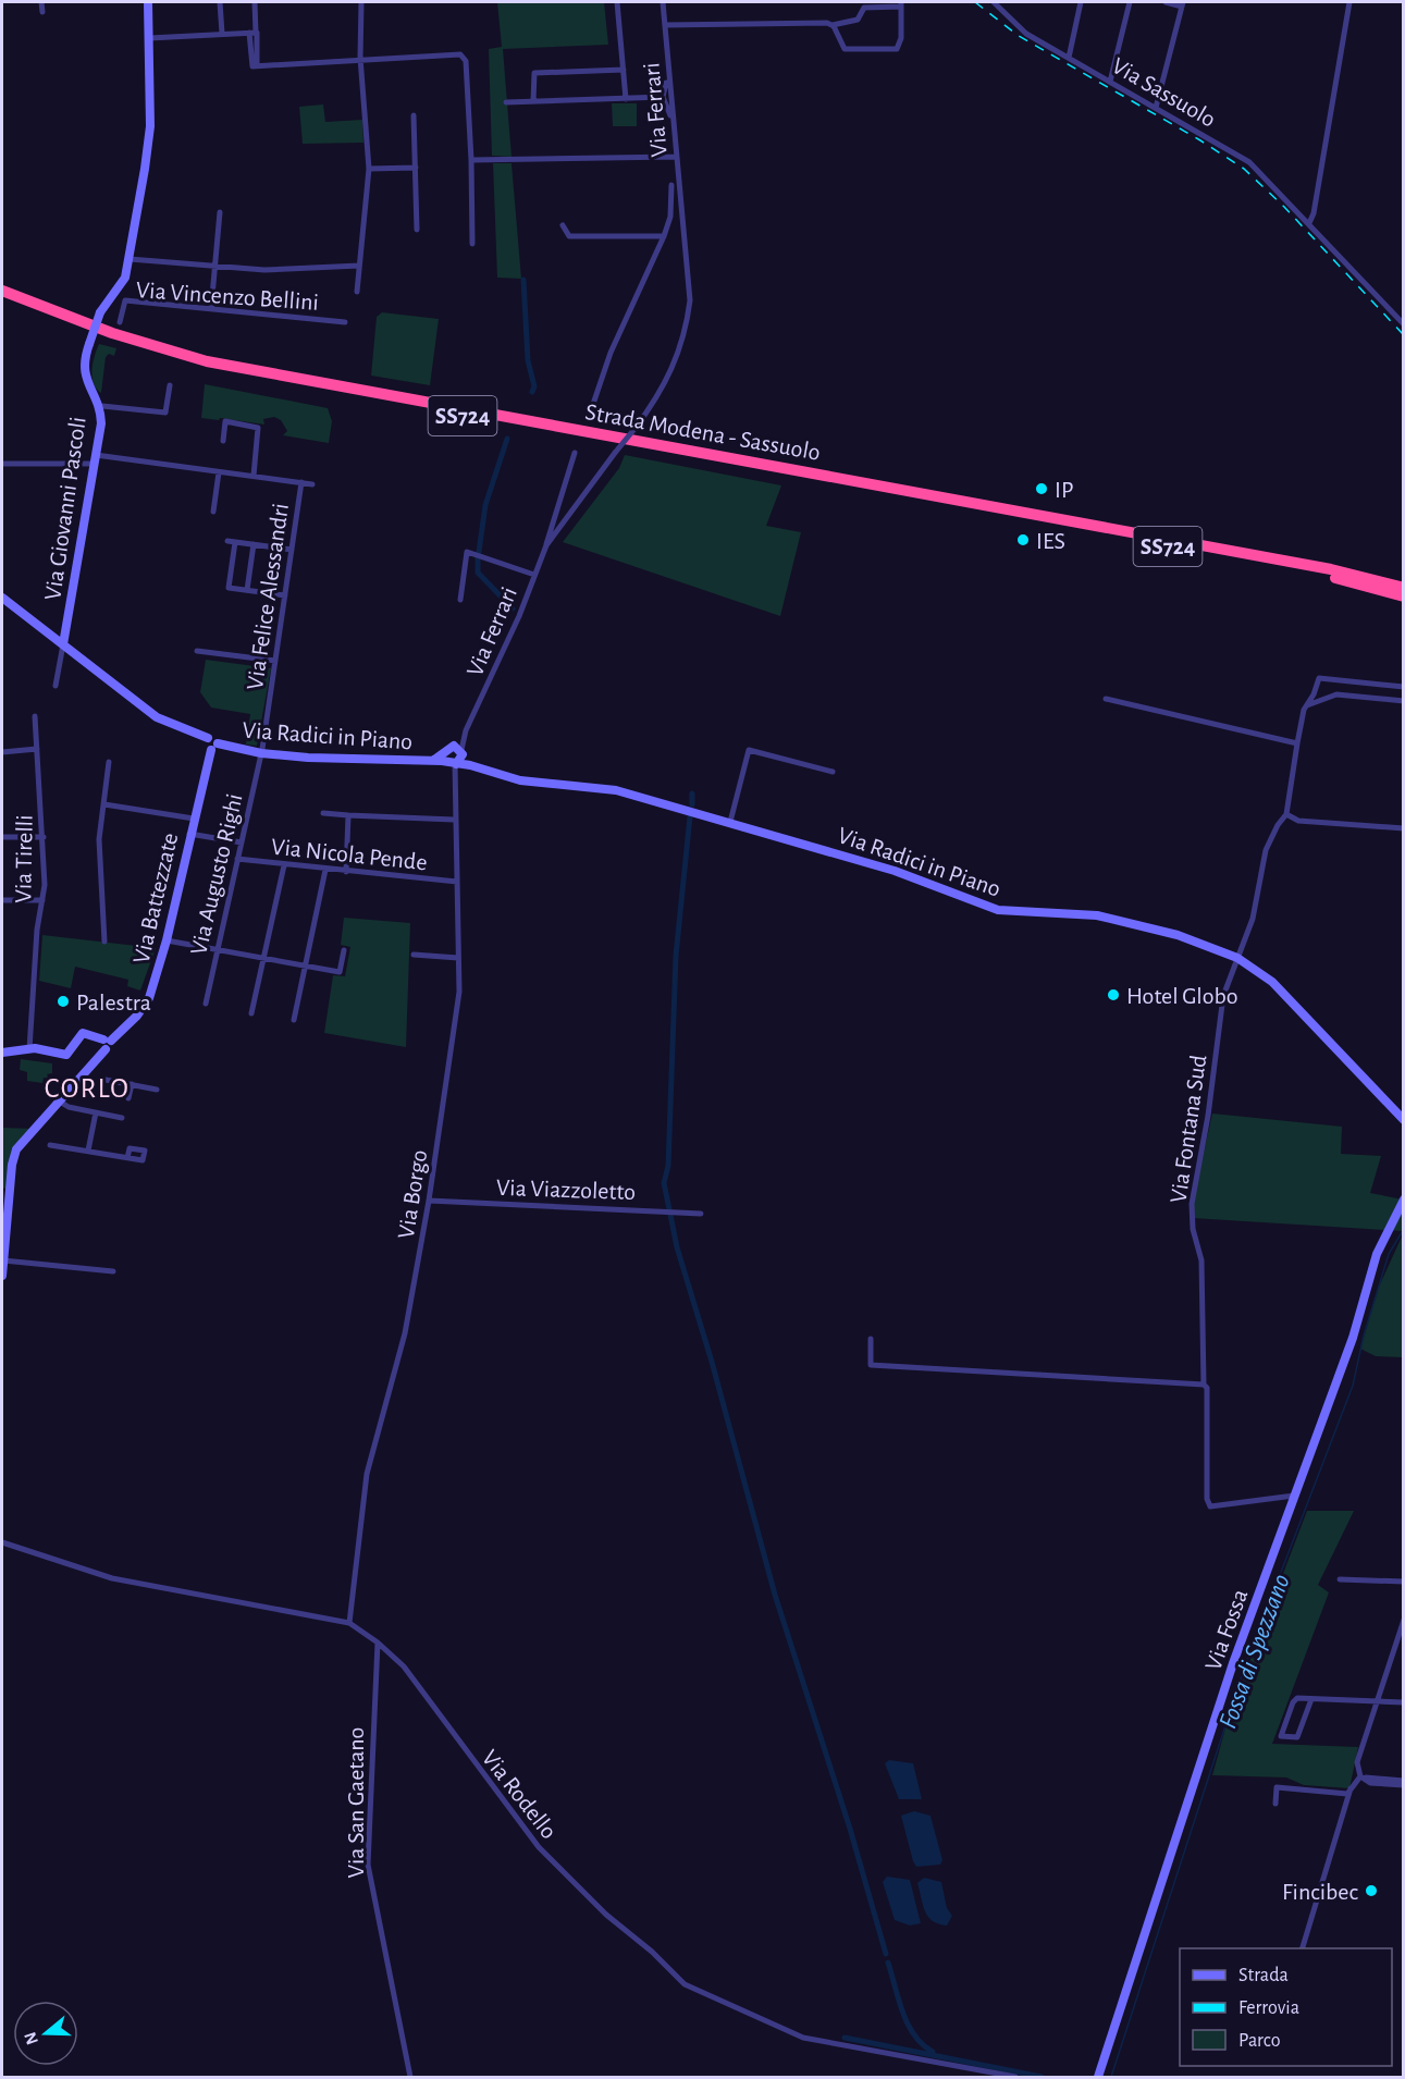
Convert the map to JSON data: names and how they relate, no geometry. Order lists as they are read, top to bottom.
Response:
{
  "streets": {
    "highway": ["SS724", "Strada Modena - Sassuolo"],
    "street": [
      "Via Sassuolo",
      "Via Ferrari",
      "Via Vincenzo Bellini",
      "Via Giovanni Pascoli",
      "Via Felice Alessandri",
      "Via Radici in Piano",
      "Via Nicola Pende",
      "Via Tirelli",
      "Via Augusto Righi",
      "Via Battezzate",
      "Via Fontana Sud",
      "Via Viazzoletto",
      "Via Borgo",
      "Via Fossa",
      "Via Rodello",
      "Via San Gaetano"
    ]
  },
  "crossings": [
    ["Via Ferrari", "Via Radici in Piano"],
    ["Via Giovanni Pascoli", "Via Radici in Piano"],
    ["Via Felice Alessandri", "Via Radici in Piano"],
    ["Via Felice Alessandri", "Via Augusto Righi"],
    ["Via Radici in Piano", "Via Augusto Righi"],
    ["Via Radici in Piano", "Via Battezzate"],
    ["Via Radici in Piano", "Via Fontana Sud"],
    ["Via Radici in Piano", "Via Borgo"],
    ["Via Nicola Pende", "Via Augusto Righi"],
    ["Via Nicola Pende", "Via Borgo"],
    ["Via Tirelli", "Via Battezzate"],
    ["Via Fontana Sud", "Via Fossa"],
    ["Via Viazzoletto", "Via Borgo"],
    ["Via Borgo", "Via Rodello"],
    ["Via Rodello", "Via San Gaetano"]
  ],
  "districts": ["CORLO"],
  "water": ["Fossa di Spezzano"],
  "places": [
    "IP",
    "IES",
    "Hotel Globo",
    "Palestra",
    "Fincibec"
  ],
  "legend": ["Strada", "Ferrovia", "Parco"],
  "north": "left"
}
